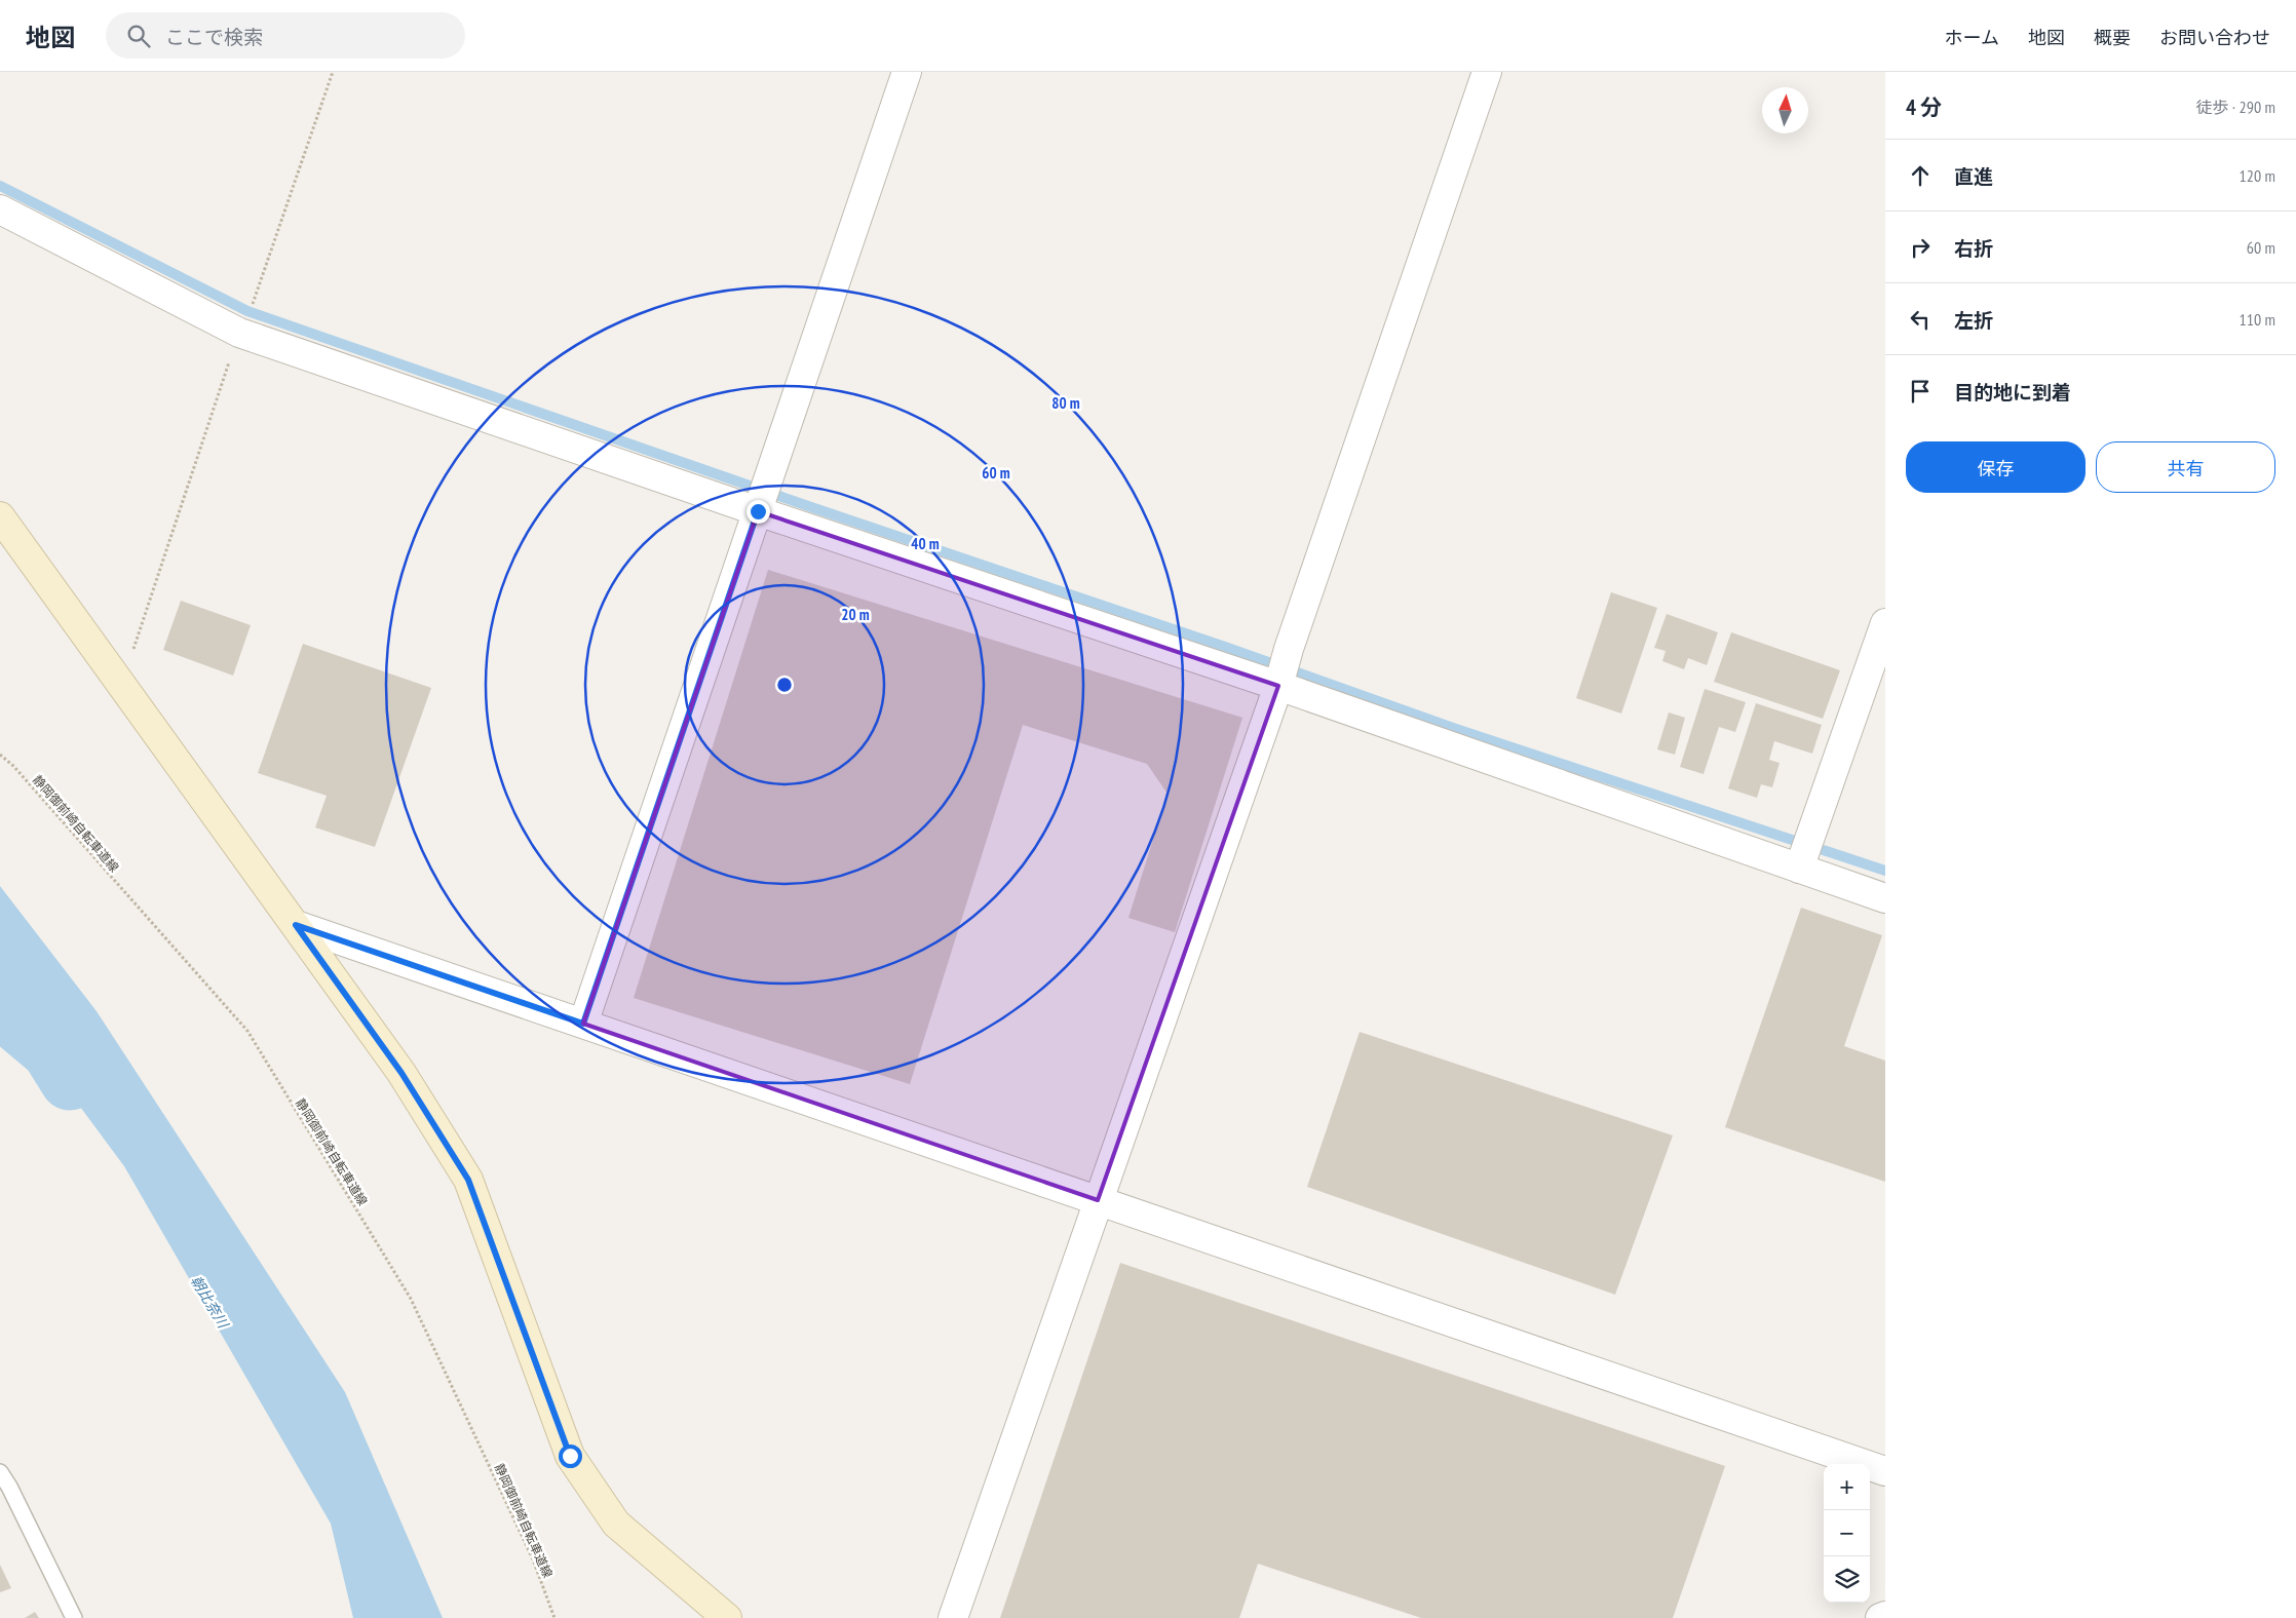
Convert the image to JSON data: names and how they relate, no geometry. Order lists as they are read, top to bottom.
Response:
{
  "streets": {
    "path": ["静岡御前崎自転車道線"]
  },
  "water": ["朝比奈川"],
  "north": "top",
  "page": {
    "header": "地図",
    "search": "ここで検索",
    "nav": [
      "ホーム",
      "地図",
      "概要",
      "お問い合わせ"
    ],
    "heading": ["4 分", "徒歩 · 290 m"],
    "list": [
      ["直進", "120 m"],
      ["右折", "60 m"],
      ["左折", "110 m"],
      "目的地に到着"
    ],
    "buttons": ["保存", "共有"],
    "map_buttons": ["+", "−"]
  },
  "rings": [
    "80 m",
    "60 m",
    "40 m",
    "20 m"
  ]
}
